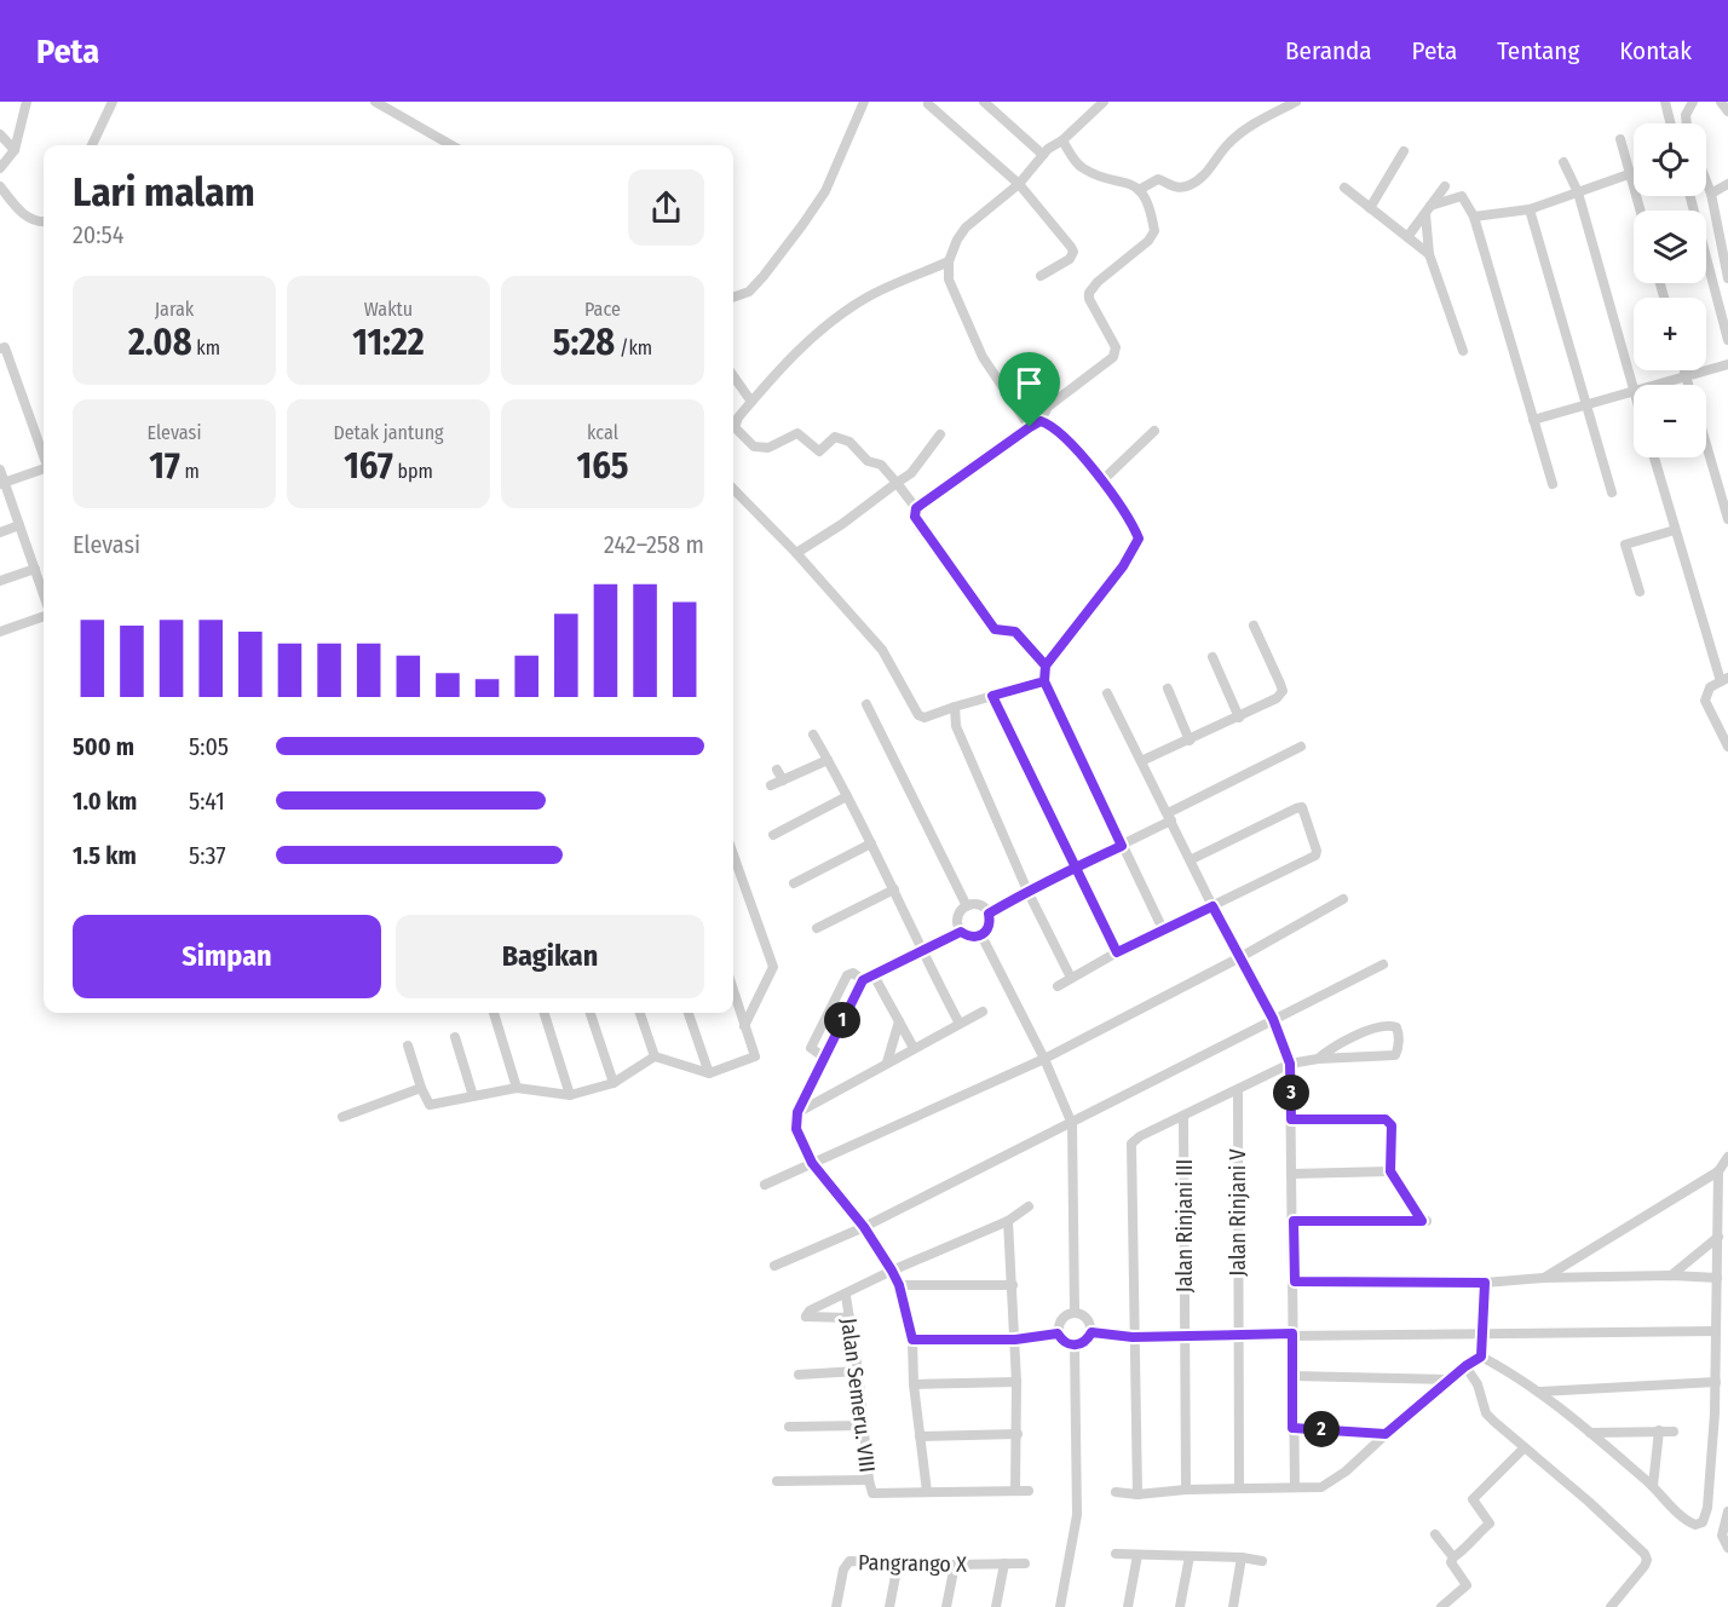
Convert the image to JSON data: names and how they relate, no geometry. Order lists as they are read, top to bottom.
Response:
{
  "streets": {
    "street": [
      "Jalan Rinjani V",
      "Jalan Rinjani III",
      "Jalan Semeru. VIII",
      "Pangrango X"
    ]
  },
  "page": {
    "header": "Peta",
    "nav": [
      "Beranda",
      "Peta",
      "Tentang",
      "Kontak"
    ],
    "map_buttons": ["+", "−"],
    "heading": ["Lari malam", "20:54"],
    "stats": [
      ["Jarak", "2.08 km"],
      ["Waktu", "11:22"],
      ["Pace", "5:28 /km"],
      ["Elevasi", "17 m"],
      ["Detak jantung", "167 bpm"],
      ["kcal", "165"]
    ],
    "chart": ["Elevasi", "242–258 m"],
    "list": [
      {
        "name": "500 m",
        "note": "5:05"
      },
      {
        "name": "1.0 km",
        "note": "5:41"
      },
      {
        "name": "1.5 km",
        "note": "5:37"
      }
    ],
    "buttons": ["Simpan", "Bagikan"],
    "pins": ["1", "3", "2"]
  }
}
